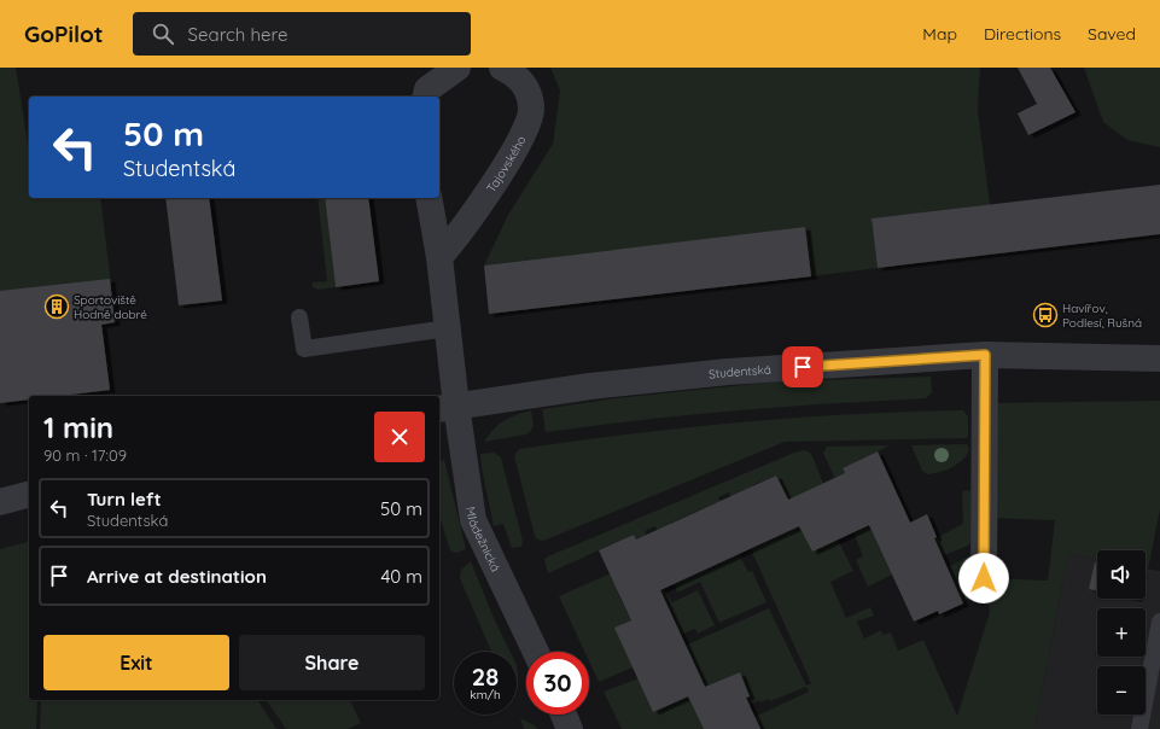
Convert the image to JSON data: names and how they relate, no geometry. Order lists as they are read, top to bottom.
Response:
{
  "streets": {
    "street": ["Tajovského", "Studentská", "Mládežnická"]
  },
  "crossings": [
    ["Studentská", "Mládežnická"]
  ],
  "places": {
    "building": ["Sportoviště Hodně dobré"],
    "bus stop": ["Havířov, Podlesí, Rušná"]
  },
  "page": {
    "header": "GoPilot",
    "search": "Search here",
    "nav": ["Map", "Directions", "Saved"],
    "turn": ["50 m", "Studentská"],
    "heading": ["1 min", "90 m · 17:09"],
    "list": [
      {
        "name": "Turn left",
        "note": "Studentská",
        "value": "50 m"
      },
      {
        "name": "Arrive at destination",
        "value": "40 m"
      }
    ],
    "map_buttons": ["+", "−"],
    "buttons": ["Exit", "Share"],
    "speed": "28 km/h",
    "limit": "30"
  }
}
